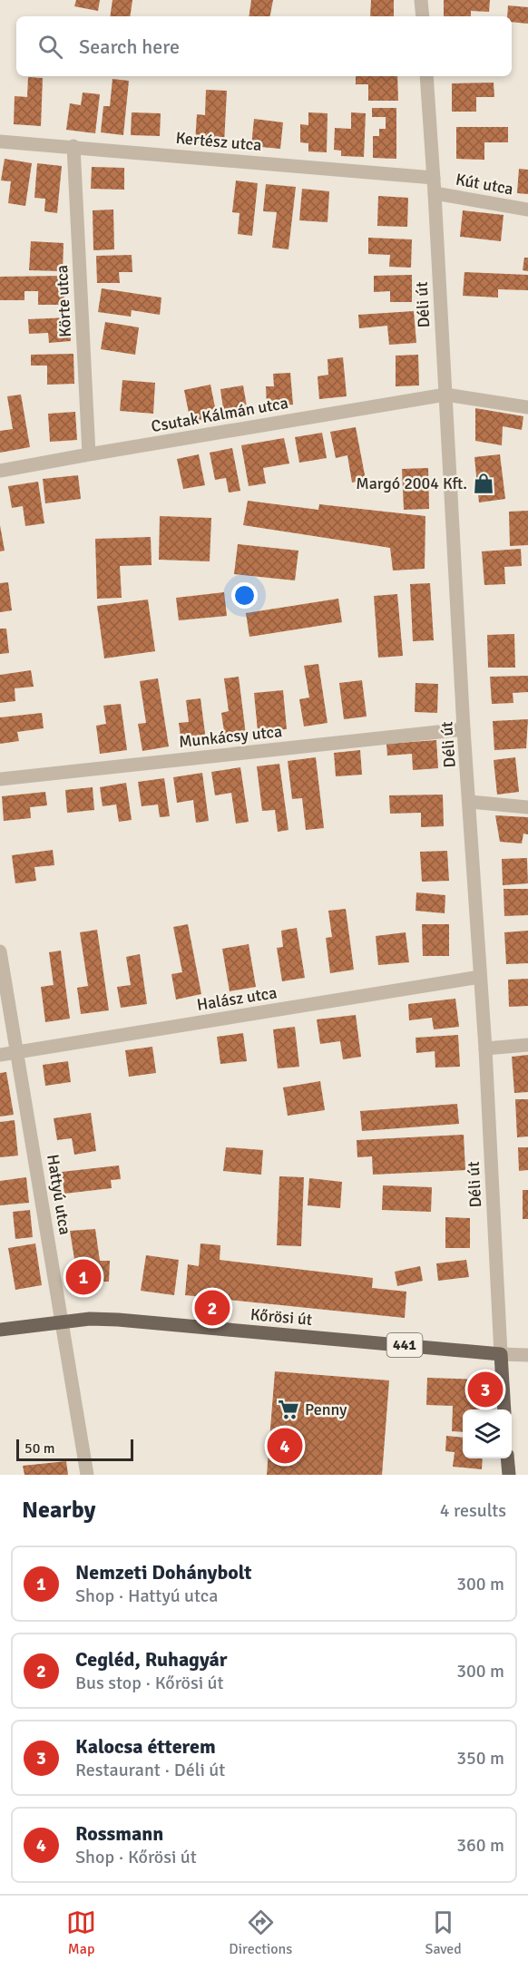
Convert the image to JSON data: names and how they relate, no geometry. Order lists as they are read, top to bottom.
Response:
{
  "streets": {
    "main road": ["Déli út", "Kőrösi út", "441"],
    "street": [
      "Kertész utca",
      "Kút utca",
      "Körte utca",
      "Csutak Kálmán utca",
      "Munkácsy utca",
      "Halász utca",
      "Hattyú utca"
    ]
  },
  "crossings": [
    ["Kertész utca", "Körte utca"],
    ["Kertész utca", "Déli út"],
    ["Kút utca", "Déli út"],
    ["Körte utca", "Csutak Kálmán utca"],
    ["Déli út", "Csutak Kálmán utca"],
    ["Déli út", "Munkácsy utca"],
    ["Déli út", "Halász utca"],
    ["Déli út", "Kőrösi út"],
    ["Halász utca", "Hattyú utca"],
    ["Hattyú utca", "Kőrösi út"]
  ],
  "places": {
    "shop": ["Margó 2004 Kft."],
    "supermarket": ["Penny"]
  },
  "scale_bar": "50 m",
  "page": {
    "search": "Search here",
    "pins": [
      "1",
      "2",
      "3",
      "4"
    ],
    "scale": "50 m",
    "heading": ["Nearby", "4 results"],
    "list": [
      {
        "mark": "1",
        "name": "Nemzeti Dohánybolt",
        "note": "Shop · Hattyú utca",
        "value": "300 m"
      },
      {
        "mark": "2",
        "name": "Cegléd, Ruhagyár",
        "note": "Bus stop · Kőrösi út",
        "value": "300 m"
      },
      {
        "mark": "3",
        "name": "Kalocsa étterem",
        "note": "Restaurant · Déli út",
        "value": "350 m"
      },
      {
        "mark": "4",
        "name": "Rossmann",
        "note": "Shop · Kőrösi út",
        "value": "360 m"
      }
    ],
    "nav": ["Map", "Directions", "Saved"]
  }
}
